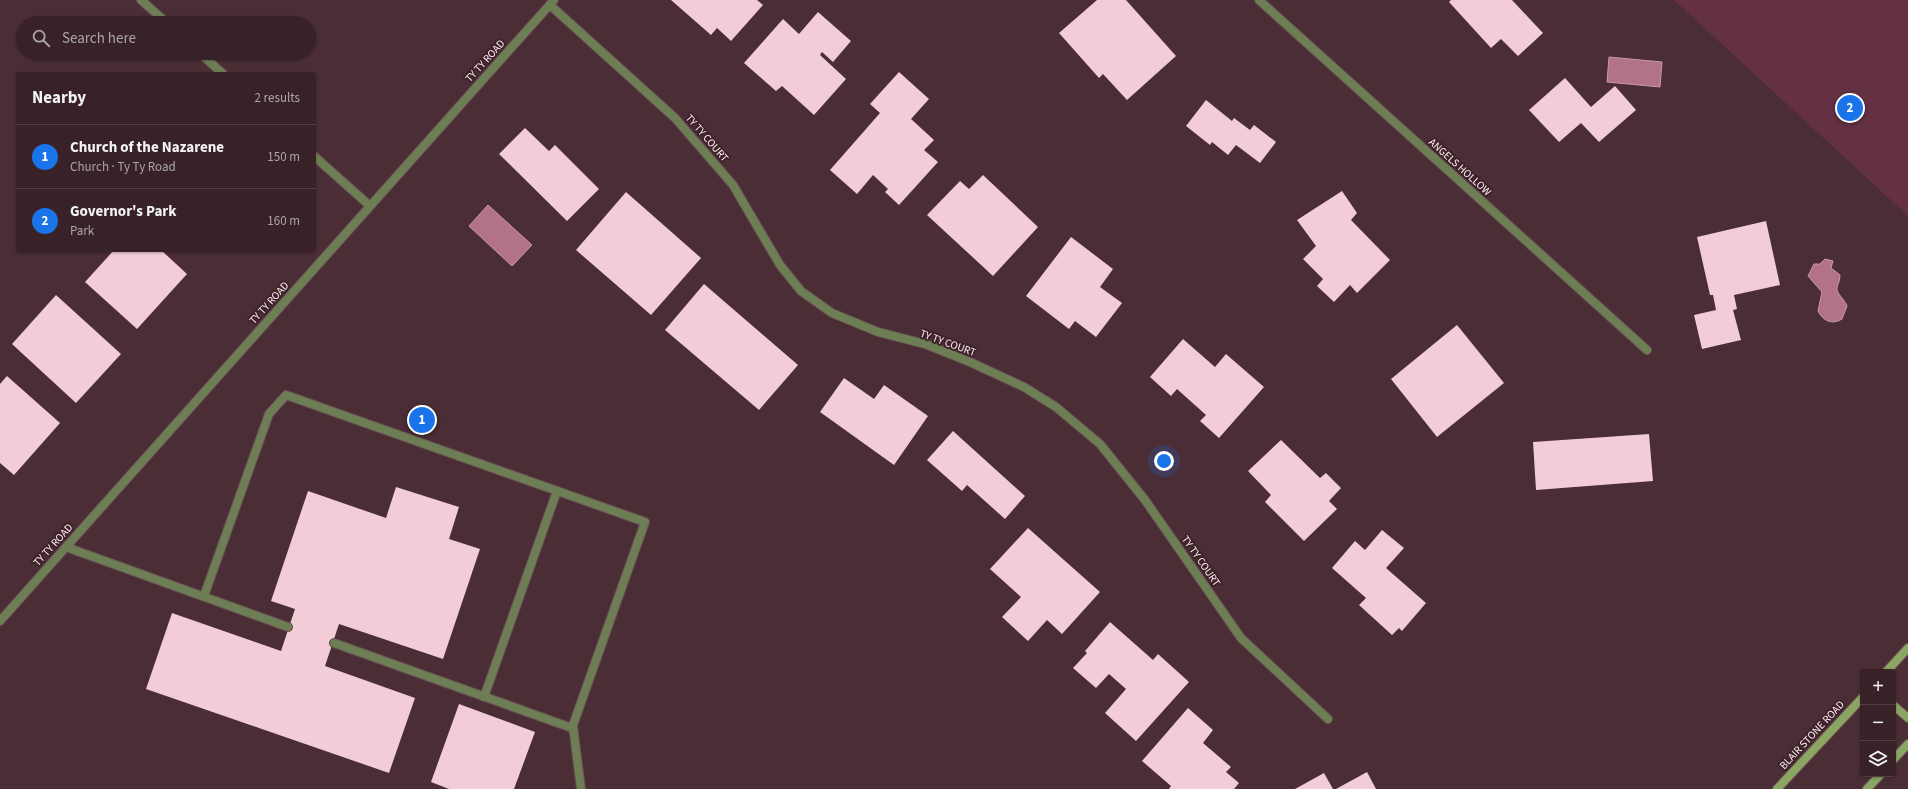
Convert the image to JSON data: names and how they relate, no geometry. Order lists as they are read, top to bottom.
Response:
{
  "streets": {
    "main road": ["BLAIR STONE ROAD"],
    "street": ["TY TY ROAD", "TY TY COURT", "ANGELS HOLLOW"]
  },
  "crossings": [
    ["TY TY ROAD", "TY TY COURT"]
  ],
  "page": {
    "search": "Search here",
    "heading": ["Nearby", "2 results"],
    "pins": ["2", "1"],
    "list": [
      {
        "mark": "1",
        "name": "Church of the Nazarene",
        "note": "Church · Ty Ty Road",
        "value": "150 m"
      },
      {
        "mark": "2",
        "name": "Governor's Park",
        "note": "Park",
        "value": "160 m"
      }
    ],
    "map_buttons": ["+", "−"]
  }
}
